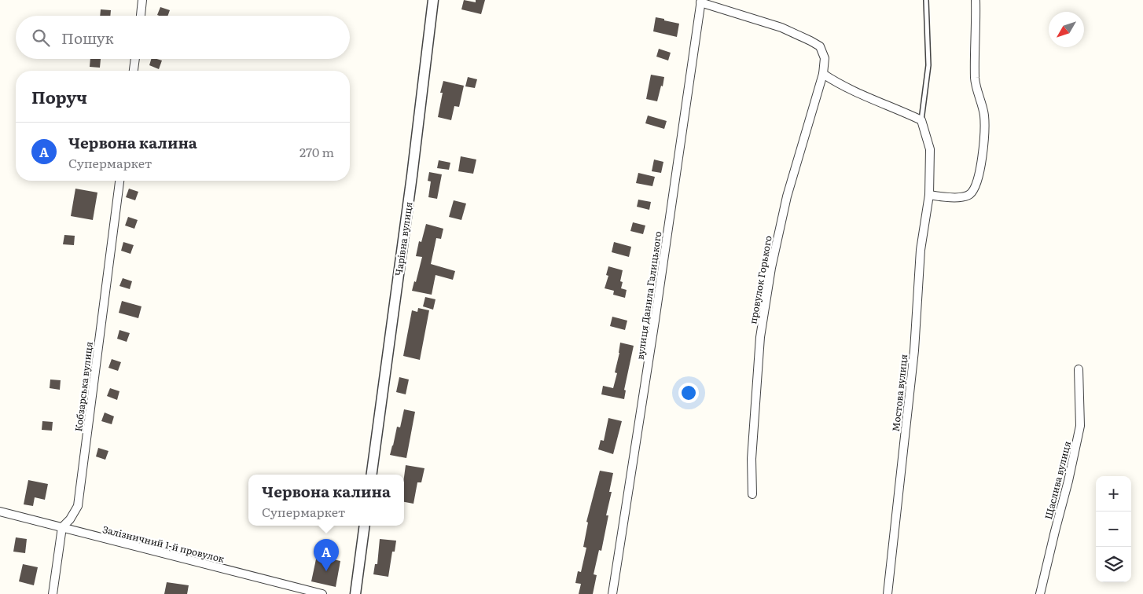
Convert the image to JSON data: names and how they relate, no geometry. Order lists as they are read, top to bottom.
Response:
{
  "streets": {
    "street": [
      "Чарівна вулиця",
      "провулок Горького",
      "вулиця Данила Галицького",
      "Кобзарська вулиця",
      "Мостова вулиця",
      "Щаслива вулиця",
      "Залізничний 1-й провулок"
    ]
  },
  "crossings": [
    ["провулок Горького", "вулиця Данила Галицького"],
    ["Кобзарська вулиця", "Залізничний 1-й провулок"]
  ],
  "north": "bottom left",
  "page": {
    "search": "Пошук",
    "heading": "Поруч",
    "list": [
      {
        "mark": "A",
        "name": "Червона калина",
        "note": "Супермаркет",
        "value": "270 m"
      }
    ],
    "popup": ["Червона калина", "Супермаркет"],
    "map_buttons": ["+", "−"],
    "pins": "A"
  }
}
